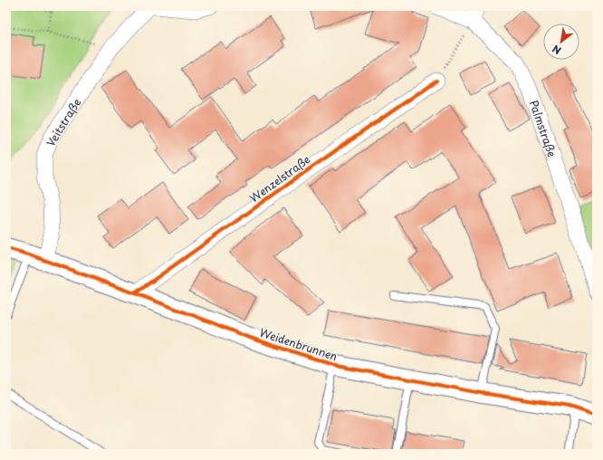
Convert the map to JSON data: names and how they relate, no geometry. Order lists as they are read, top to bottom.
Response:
{
  "streets": {
    "street": [
      "Veitstraße",
      "Palmstraße",
      "Wenzelstraße",
      "Weidenbrunnen"
    ]
  },
  "crossings": [
    ["Veitstraße", "Weidenbrunnen"],
    ["Wenzelstraße", "Weidenbrunnen"]
  ],
  "north": "bottom left"
}
